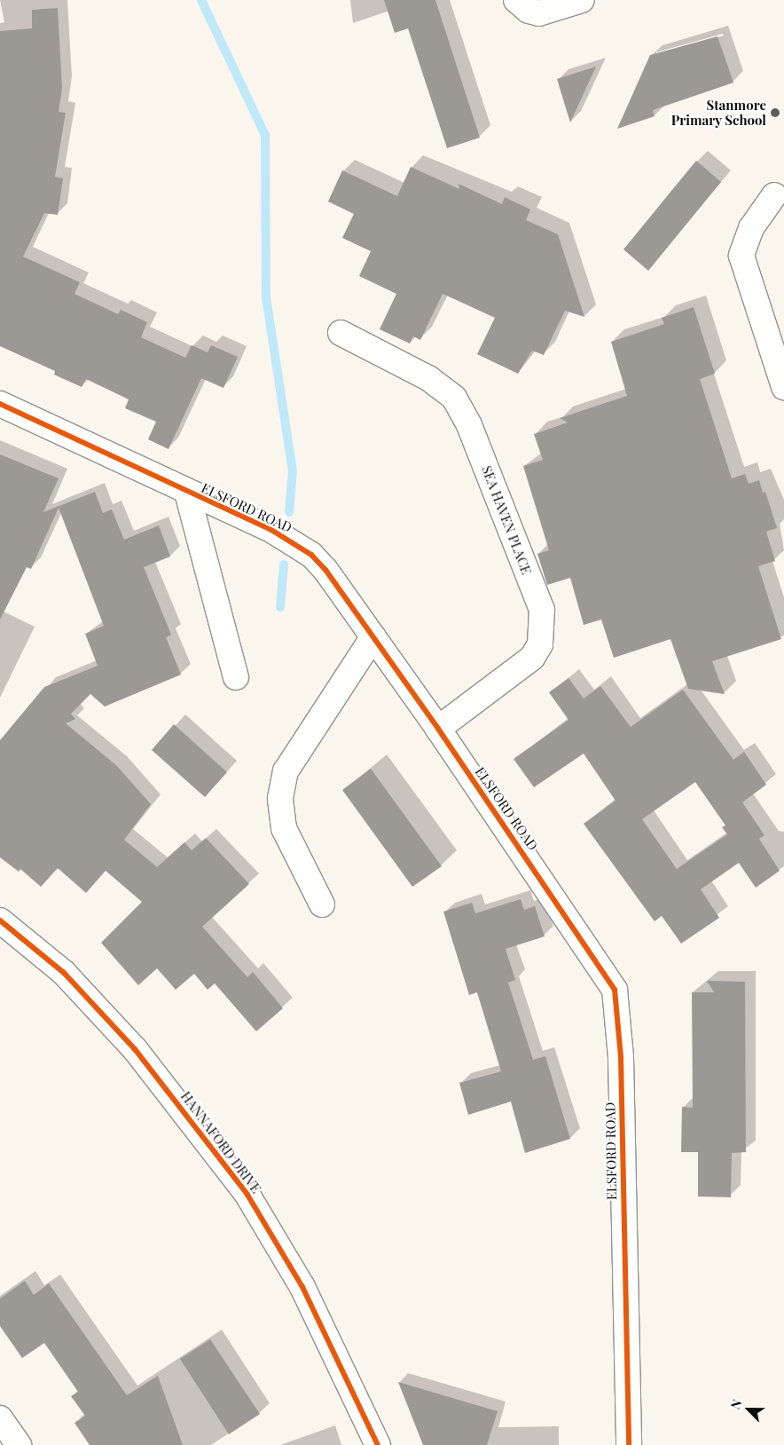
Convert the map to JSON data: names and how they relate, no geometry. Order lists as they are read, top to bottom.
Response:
{
  "streets": {
    "street": ["ELSFORD ROAD", "SEA HAVEN PLACE", "HANNAFORD DRIVE"]
  },
  "crossings": [
    ["ELSFORD ROAD", "SEA HAVEN PLACE"]
  ],
  "places": ["Stanmore Primary School"],
  "north": "top left"
}
